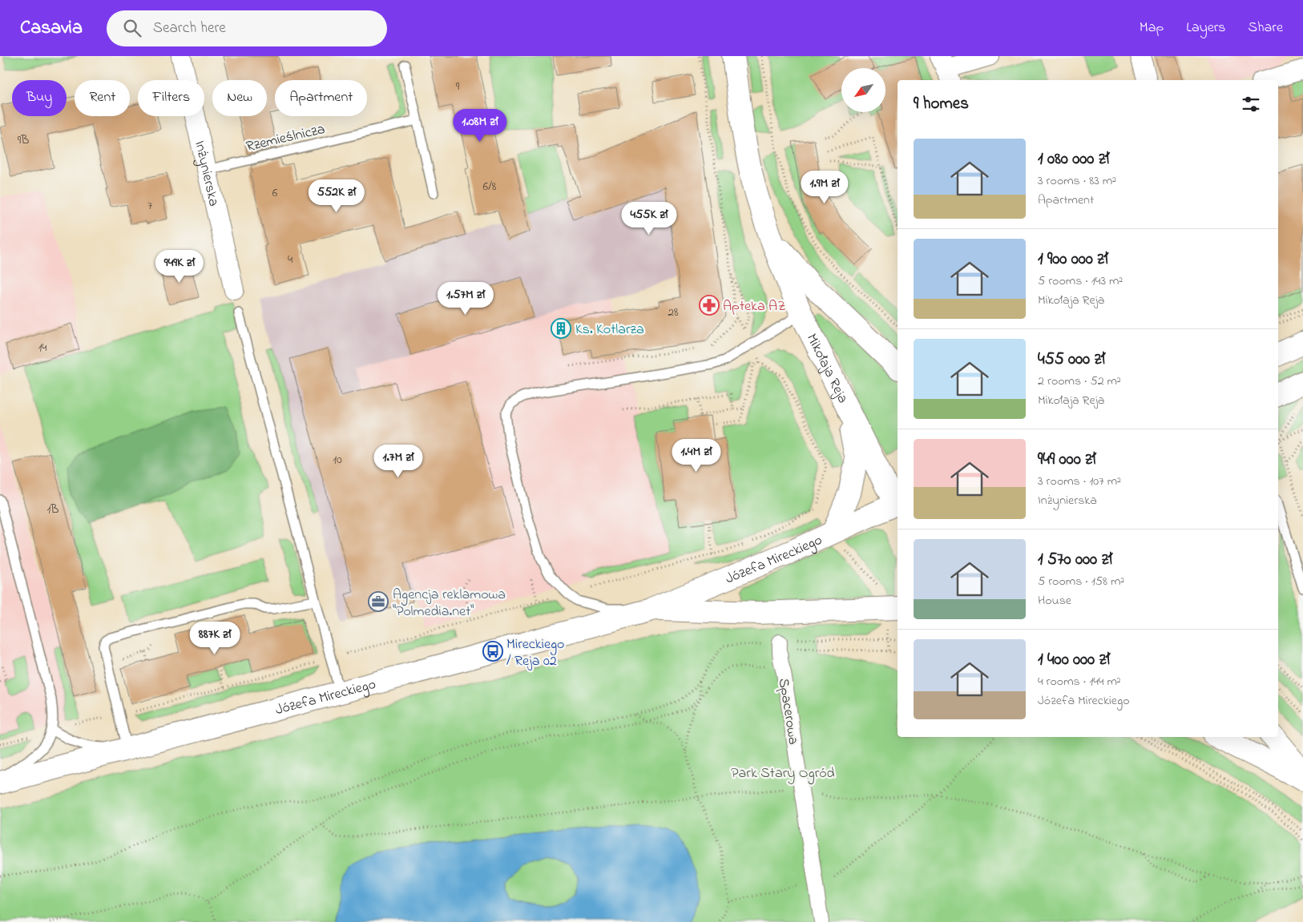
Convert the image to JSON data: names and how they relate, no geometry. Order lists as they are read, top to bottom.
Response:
{
  "streets": {
    "main road": ["Mikołaja Reja", "Józefa Mireckiego"],
    "street": ["Inżynierska", "Spacerowa"],
    "lane": ["Rzemieślnicza"]
  },
  "crossings": [
    ["Rzemieślnicza", "Inżynierska"]
  ],
  "parks": ["Park Stary Ogród"],
  "places": {
    "pharmacy": ["Apteka AZ"],
    "building": ["Ks. Kotlarza"],
    "office": ["Agencja reklamowa \"Polmedia.net\""],
    "bus stop": ["Mireckiego / Reja 02"]
  },
  "house_numbers": [
    "9",
    "9B",
    "6/8",
    "6",
    "7",
    "4",
    "28",
    "14",
    "10",
    "1B"
  ],
  "north": "bottom left",
  "page": {
    "header": "Casavia",
    "search": "Search here",
    "nav": ["Map", "Layers", "Share"],
    "chip": [
      "Buy",
      "Rent",
      "Filters",
      "New",
      "Apartment"
    ],
    "heading": "9 homes",
    "price": [
      "1.08M zł",
      "1.9M zł",
      "552K zł",
      "455K zł",
      "949K zł",
      "1.57M zł",
      "1.4M zł",
      "1.7M zł",
      "887K zł"
    ],
    "list": [
      {
        "name": "1 080 000 zł",
        "note": "3 rooms · 83 m² · Apartment"
      },
      {
        "name": "1 900 000 zł",
        "note": "5 rooms · 143 m² · Mikołaja Reja"
      },
      {
        "name": "455 000 zł",
        "note": "2 rooms · 52 m² · Mikołaja Reja"
      },
      {
        "name": "949 000 zł",
        "note": "3 rooms · 107 m² · Inżynierska"
      },
      {
        "name": "1 570 000 zł",
        "note": "5 rooms · 158 m² · House"
      },
      {
        "name": "1 400 000 zł",
        "note": "4 rooms · 144 m² · Józefa Mireckiego"
      }
    ]
  }
}
